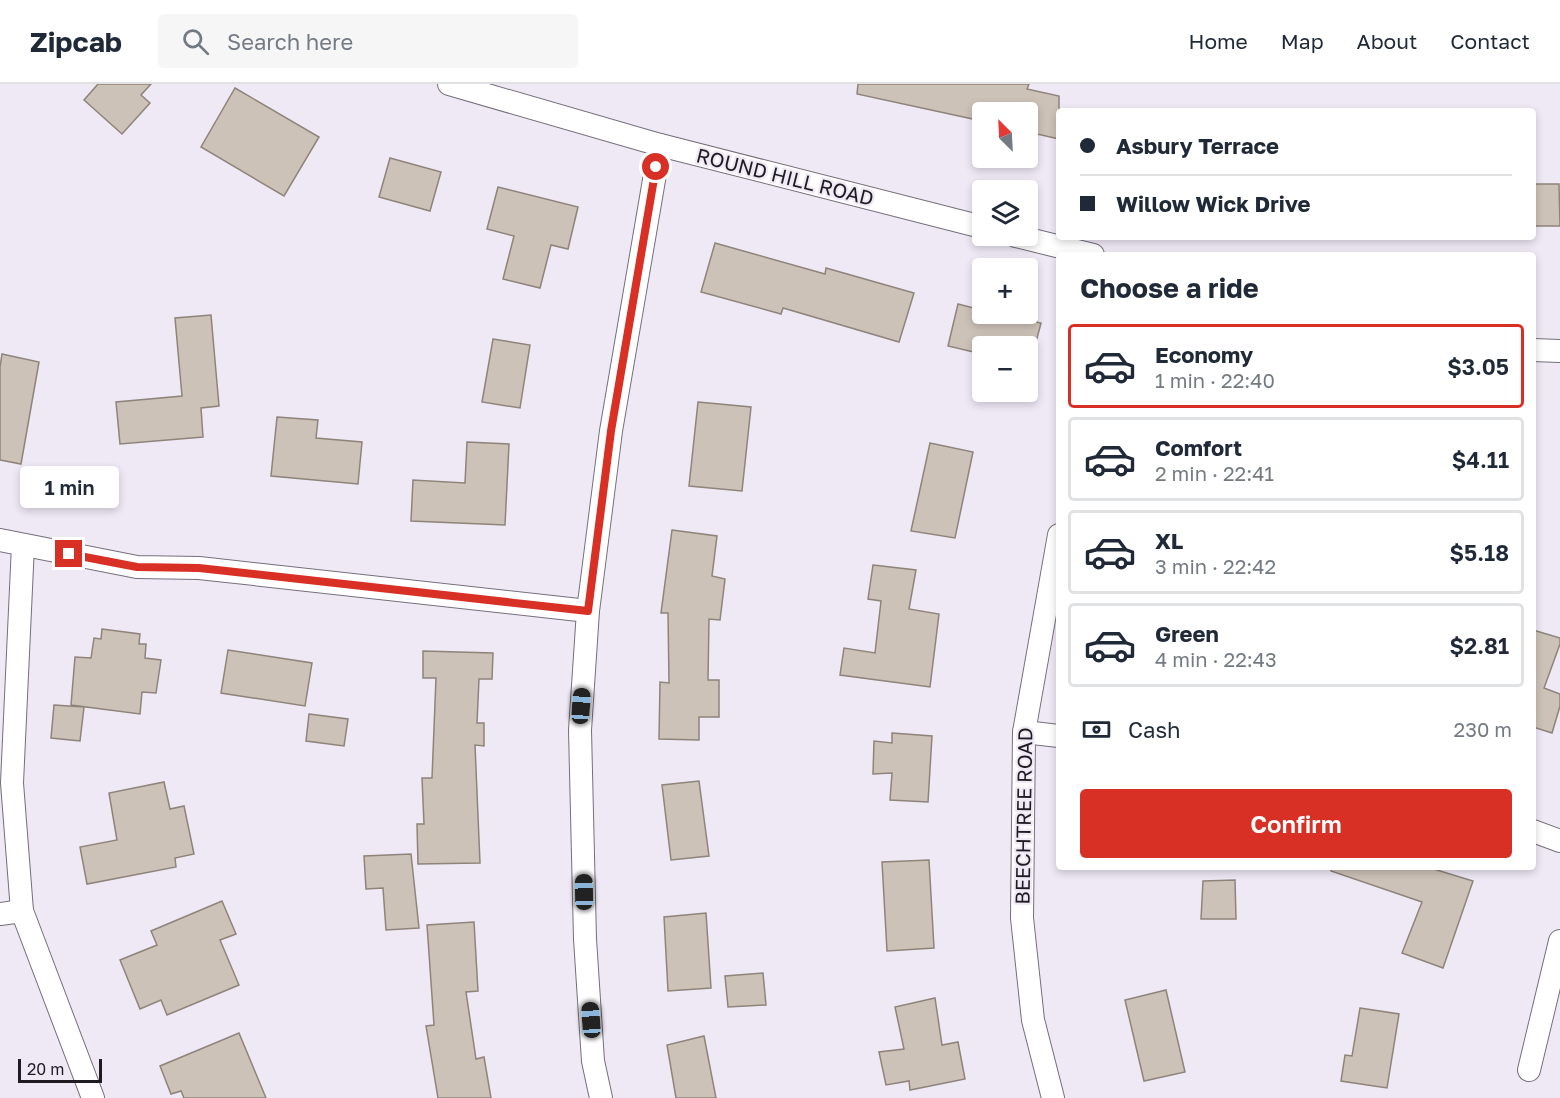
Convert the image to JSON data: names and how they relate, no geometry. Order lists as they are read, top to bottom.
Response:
{
  "streets": {
    "street": ["ROUND HILL ROAD", "BEECHTREE ROAD"]
  },
  "scale_bar": "20 m",
  "north": "top left",
  "page": {
    "header": "Zipcab",
    "search": "Search here",
    "nav": [
      "Home",
      "Map",
      "About",
      "Contact"
    ],
    "map_buttons": ["+", "−"],
    "banner": ["Asbury Terrace", "Willow Wick Drive"],
    "heading": "Choose a ride",
    "list": [
      {
        "name": "Economy",
        "note": "1 min · 22:40",
        "value": "$3.05"
      },
      {
        "name": "Comfort",
        "note": "2 min · 22:41",
        "value": "$4.11"
      },
      {
        "name": "XL",
        "note": "3 min · 22:42",
        "value": "$5.18"
      },
      {
        "name": "Green",
        "note": "4 min · 22:43",
        "value": "$2.81"
      }
    ],
    "bubble": "1 min",
    "pay": ["Cash", "230 m"],
    "buttons": "Confirm",
    "scale": "20 m"
  }
}
